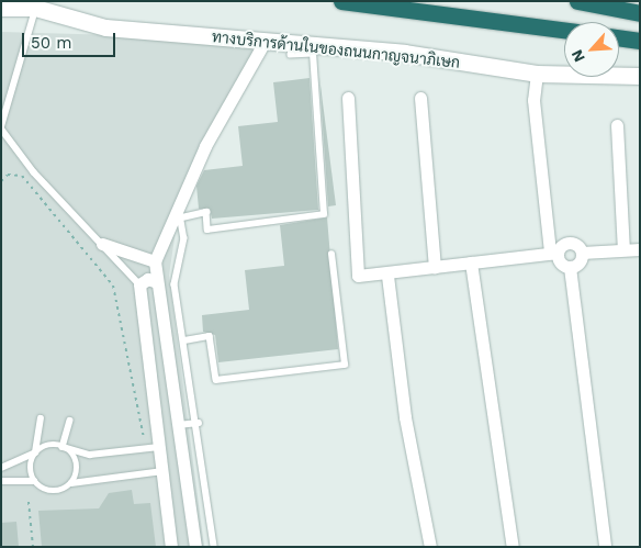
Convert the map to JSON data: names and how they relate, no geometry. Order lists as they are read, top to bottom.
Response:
{
  "streets": {
    "main road": ["ทางบริการด้านในของถนนกาญจนาภิเษก"]
  },
  "scale_bar": "50 m",
  "north": "bottom left"
}
